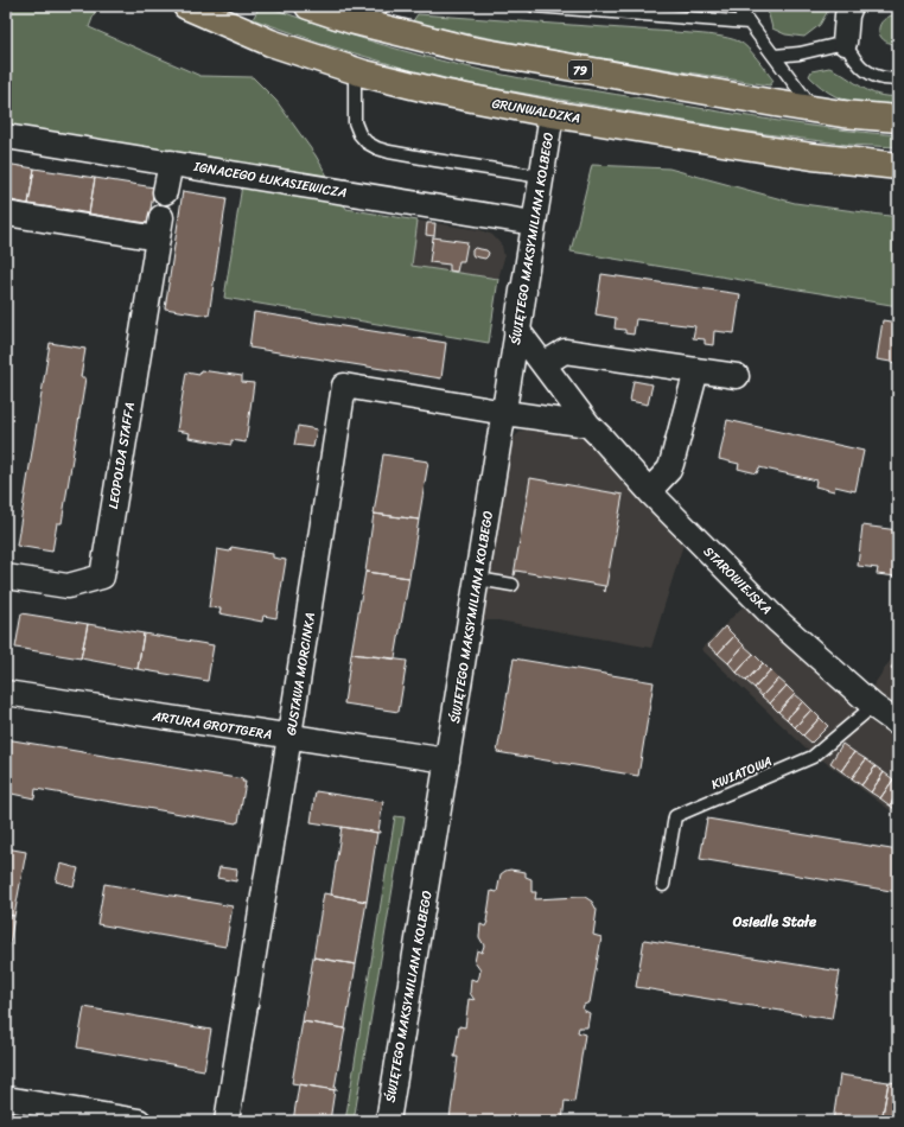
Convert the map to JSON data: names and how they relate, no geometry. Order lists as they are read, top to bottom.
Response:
{
  "streets": {
    "main road": ["79", "GRUNWALDZKA"],
    "street": [
      "IGNACEGO ŁUKASIEWICZA",
      "ŚWIĘTEGO MAKSYMILIANA KOLBEGO",
      "LEOPOLDA STAFFA",
      "STAROWIEJSKA",
      "GUSTAWA MORCINKA",
      "ARTURA GROTTGERA"
    ],
    "lane": ["KWIATOWA"]
  },
  "crossings": [
    ["GRUNWALDZKA", "ŚWIĘTEGO MAKSYMILIANA KOLBEGO"],
    ["IGNACEGO ŁUKASIEWICZA", "ŚWIĘTEGO MAKSYMILIANA KOLBEGO"],
    ["ŚWIĘTEGO MAKSYMILIANA KOLBEGO", "STAROWIEJSKA"],
    ["ŚWIĘTEGO MAKSYMILIANA KOLBEGO", "GUSTAWA MORCINKA"],
    ["ŚWIĘTEGO MAKSYMILIANA KOLBEGO", "ARTURA GROTTGERA"],
    ["STAROWIEJSKA", "KWIATOWA"],
    ["GUSTAWA MORCINKA", "ARTURA GROTTGERA"]
  ],
  "districts": ["Osiedle Stałe"]
}
